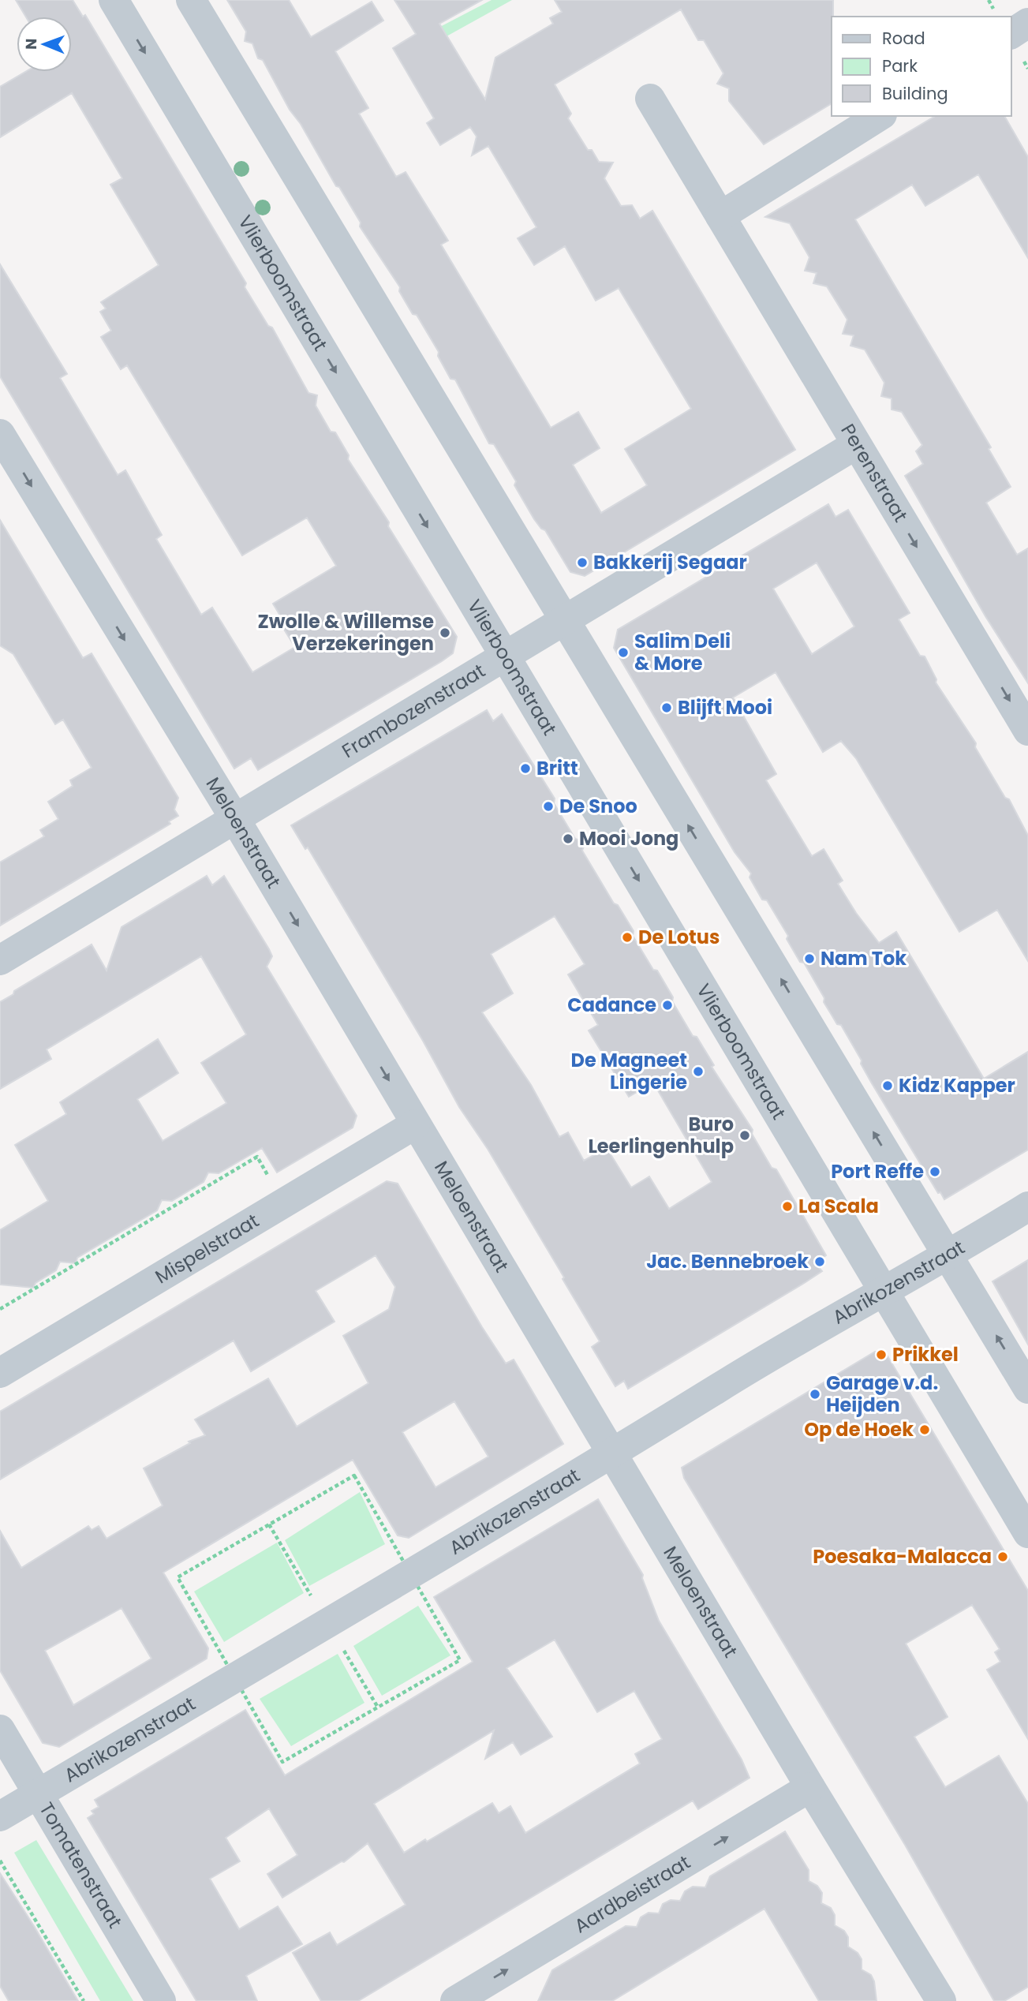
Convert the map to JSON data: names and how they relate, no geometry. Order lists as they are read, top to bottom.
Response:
{
  "streets": {
    "street": [
      "Vlierboomstraat",
      "Perenstraat",
      "Frambozenstraat",
      "Meloenstraat",
      "Mispelstraat",
      "Abrikozenstraat",
      "Tomatenstraat",
      "Aardbeistraat"
    ]
  },
  "crossings": [
    ["Vlierboomstraat", "Frambozenstraat"],
    ["Vlierboomstraat", "Abrikozenstraat"],
    ["Perenstraat", "Frambozenstraat"],
    ["Frambozenstraat", "Meloenstraat"],
    ["Meloenstraat", "Mispelstraat"],
    ["Meloenstraat", "Abrikozenstraat"],
    ["Meloenstraat", "Aardbeistraat"],
    ["Abrikozenstraat", "Tomatenstraat"]
  ],
  "one_way": ["Perenstraat", "Meloenstraat", "Aardbeistraat"],
  "places": [
    "Bakkerij Segaar",
    "Zwolle & Willemse Verzekeringen",
    "Salim Deli & More",
    "Blijft Mooi",
    "Britt",
    "De Snoo",
    "Mooi Jong",
    "De Lotus",
    "Nam Tok",
    "Cadance",
    "De Magneet Lingerie",
    "Kidz Kapper",
    "Buro Leerlingenhulp",
    "Port Reffe",
    "La Scala",
    "Jac. Bennebroek",
    "Prikkel",
    "Garage v.d. Heijden",
    "Op de Hoek",
    "Poesaka-Malacca"
  ],
  "legend": ["Road", "Park", "Building"],
  "north": "left"
}
